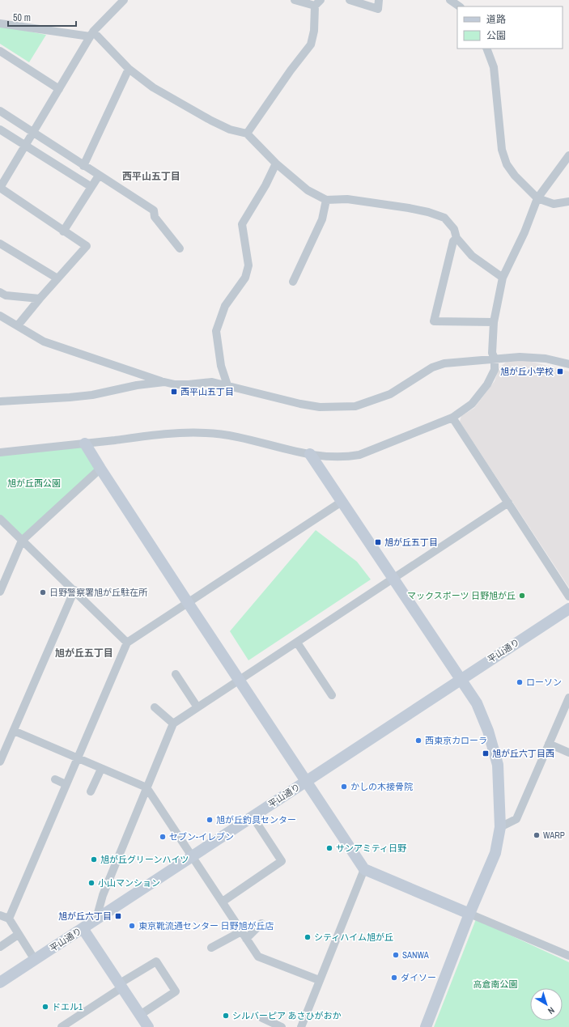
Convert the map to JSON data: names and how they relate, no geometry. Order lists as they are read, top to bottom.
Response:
{
  "streets": {
    "street": ["平山通り"]
  },
  "districts": ["西平山五丁目", "旭が丘五丁目"],
  "parks": ["旭が丘西公園", "高倉南公園"],
  "places": {
    "transit": [
      "旭が丘小学校",
      "西平山五丁目",
      "旭が丘五丁目",
      "旭が丘六丁目西",
      "旭が丘六丁目"
    ],
    "other": [
      "日野警察署旭が丘駐在所",
      "マックスポーツ 日野旭が丘",
      "ローソン",
      "西東京カローラ",
      "かしの木接骨院",
      "旭が丘釣具センター",
      "WARP",
      "セブン-イレブン",
      "サンアミティ日野",
      "旭が丘グリーンハイツ",
      "小山マンション",
      "東京靴流通センター 日野旭が丘店",
      "シティハイム旭が丘",
      "SANWA",
      "ダイソー",
      "ドエル1",
      "シルバーピア あさひがおか"
    ]
  },
  "legend": ["道路", "公園"],
  "scale_bar": "50 m",
  "north": "bottom right"
}
